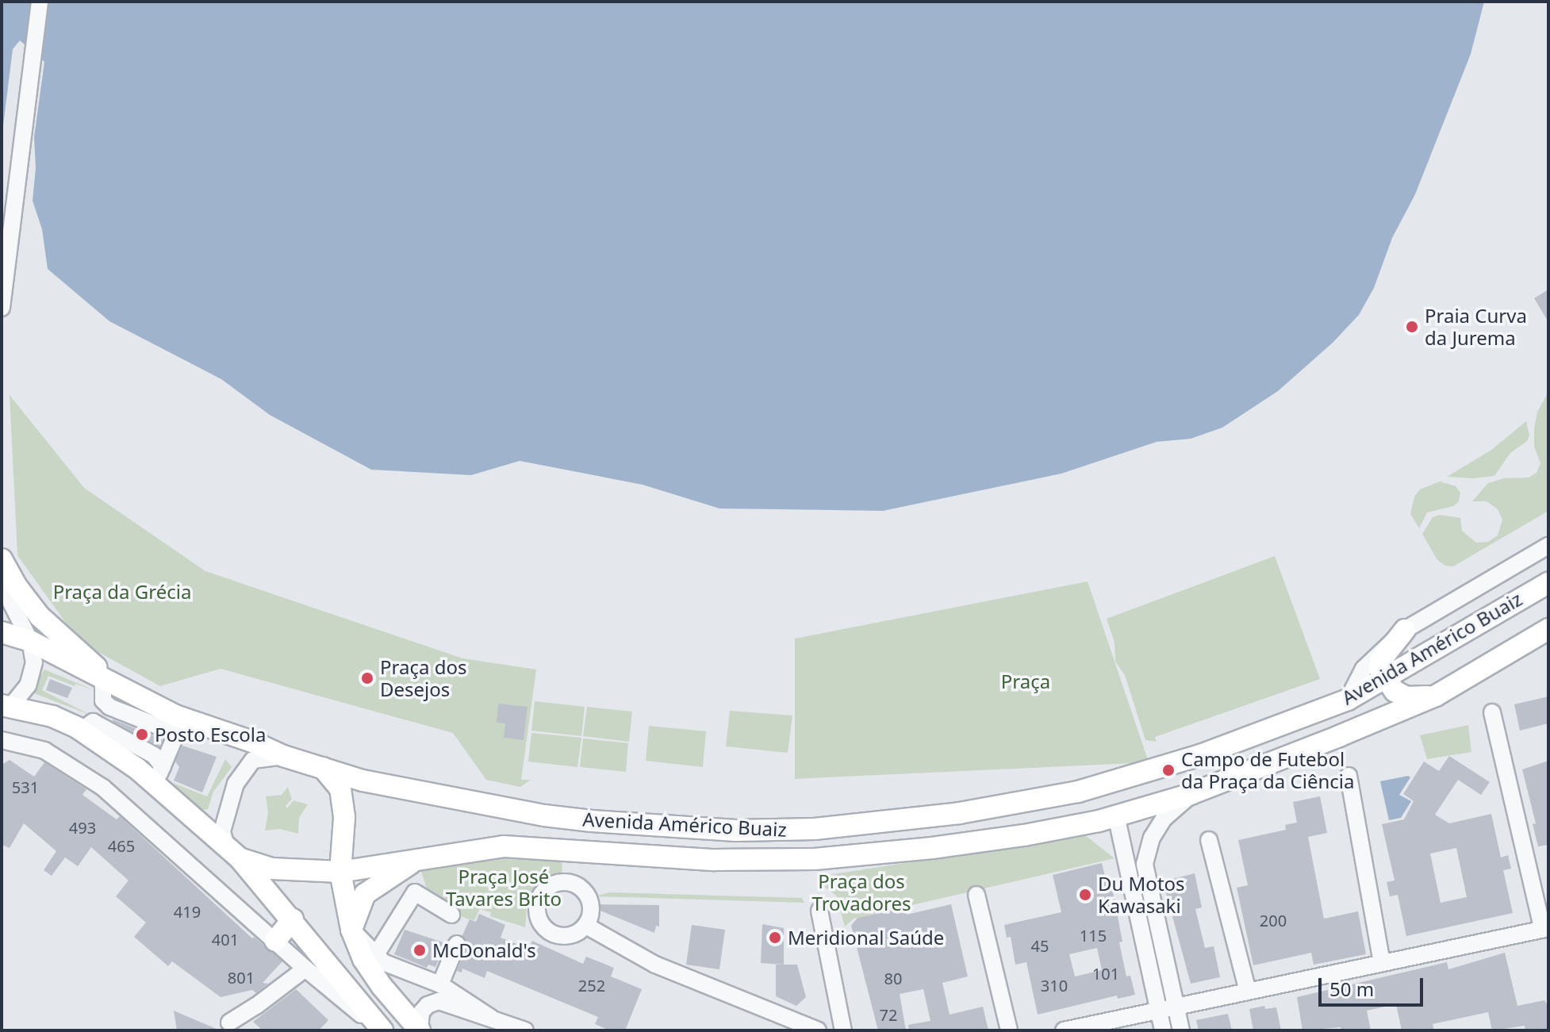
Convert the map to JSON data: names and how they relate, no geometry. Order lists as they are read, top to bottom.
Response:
{
  "streets": {
    "main road": ["Avenida Américo Buaiz"]
  },
  "parks": [
    "Praça da Grécia",
    "Praça",
    "Praça José Tavares Brito",
    "Praça dos Trovadores"
  ],
  "places": [
    "Praia Curva da Jurema",
    "Praça dos Desejos",
    "Posto Escola",
    "Campo de Futebol da Praça da Ciência",
    "Du Motos Kawasaki",
    "Meridional Saúde",
    "McDonald's"
  ],
  "house_numbers": [
    "531",
    "493",
    "465",
    "419",
    "200",
    "115",
    "401",
    "45",
    "101",
    "801",
    "80",
    "252",
    "310",
    "72"
  ],
  "scale_bar": "50 m"
}
